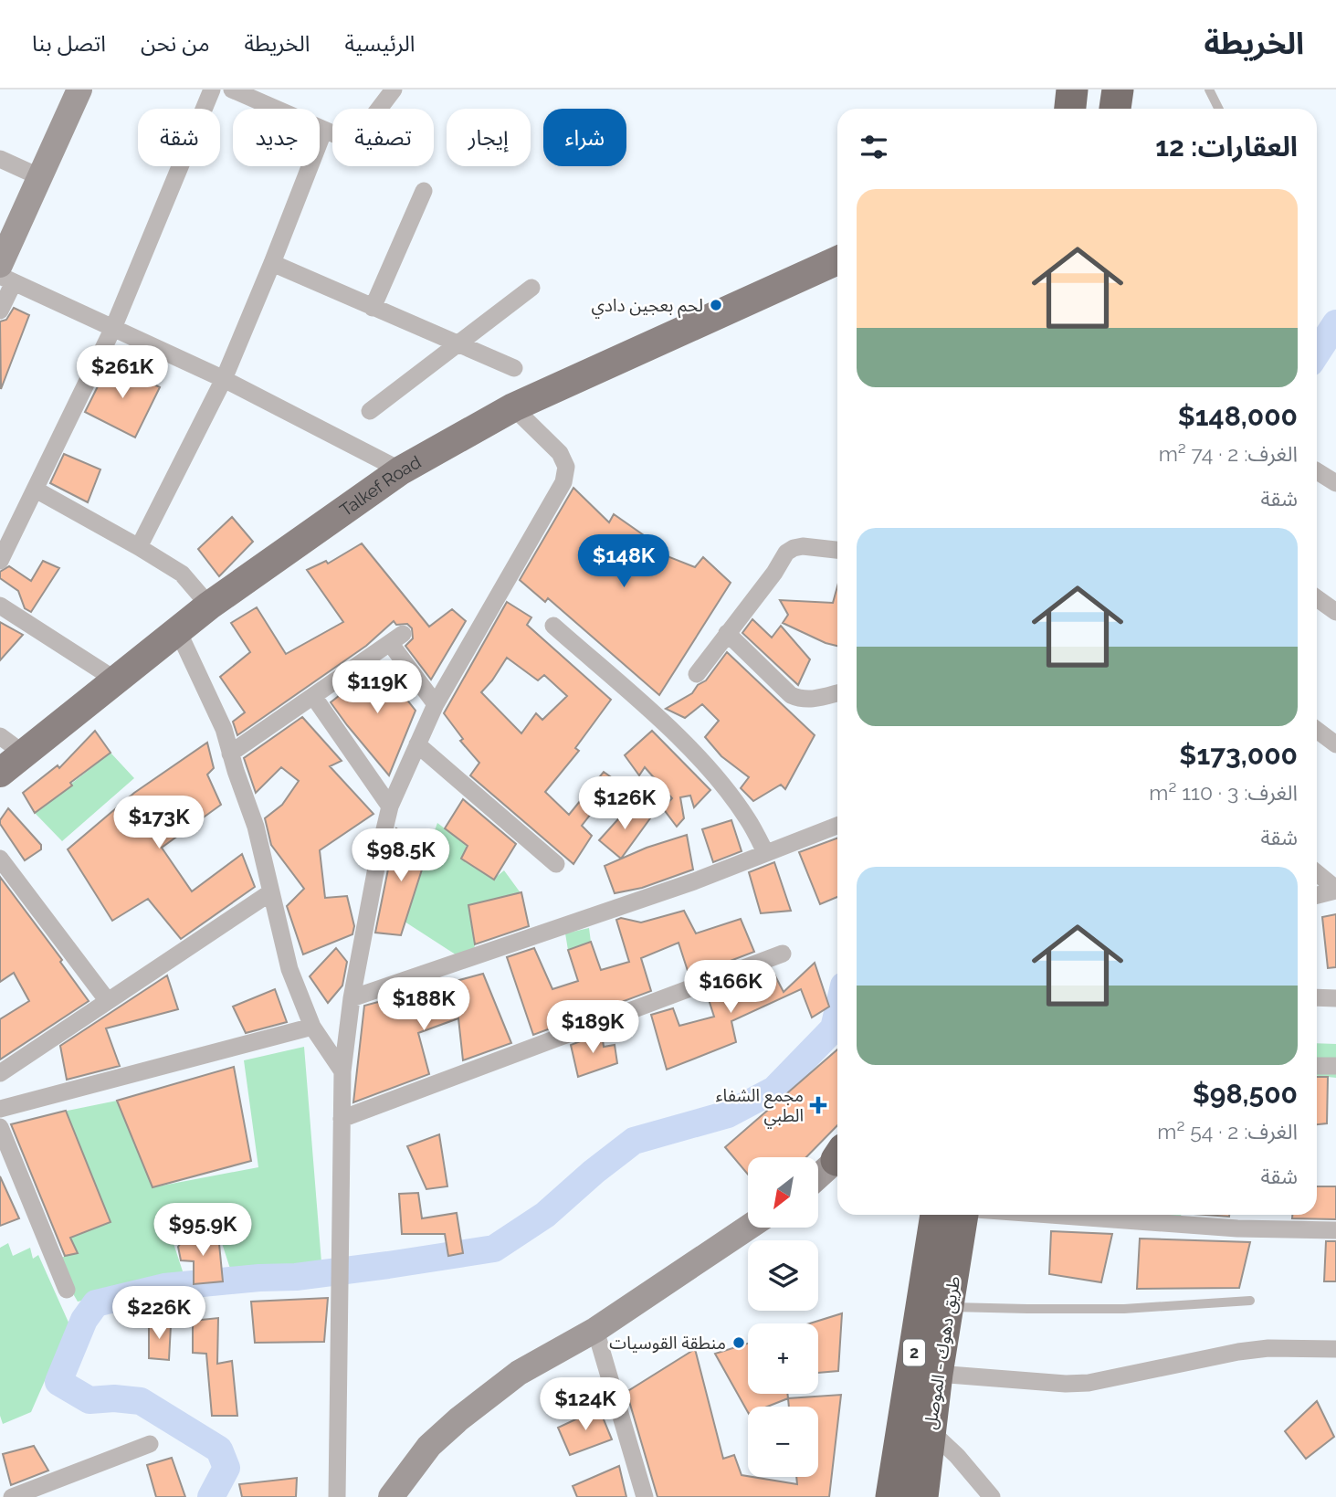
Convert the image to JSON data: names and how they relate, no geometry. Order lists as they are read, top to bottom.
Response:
{
  "streets": {
    "highway": ["2", "طريق دهوك - الموصل"],
    "main road": ["Talkef Road"]
  },
  "places": {
    "other": ["لحم بعجين دادي", "منطقة القوسيات"],
    "health": ["مجمع الشفاء الطبي"]
  },
  "north": "bottom left",
  "page": {
    "header": "الخريطة",
    "nav": [
      "الرئيسية",
      "الخريطة",
      "من نحن",
      "اتصل بنا"
    ],
    "chip": [
      "شراء",
      "إيجار",
      "تصفية",
      "جديد",
      "شقة"
    ],
    "heading": "العقارات: 12",
    "list": [
      {
        "name": "$148,000",
        "note": "الغرف: 2 · 74 m² · شقة"
      },
      {
        "name": "$173,000",
        "note": "الغرف: 3 · 110 m² · شقة"
      },
      {
        "name": "$98,500",
        "note": "الغرف: 2 · 54 m² · شقة"
      }
    ],
    "price": [
      "$261K",
      "$148K",
      "$119K",
      "$126K",
      "$173K",
      "$98.5K",
      "$166K",
      "$188K",
      "$189K",
      "$95.9K",
      "$226K",
      "$124K"
    ],
    "map_buttons": ["+", "−"]
  }
}
